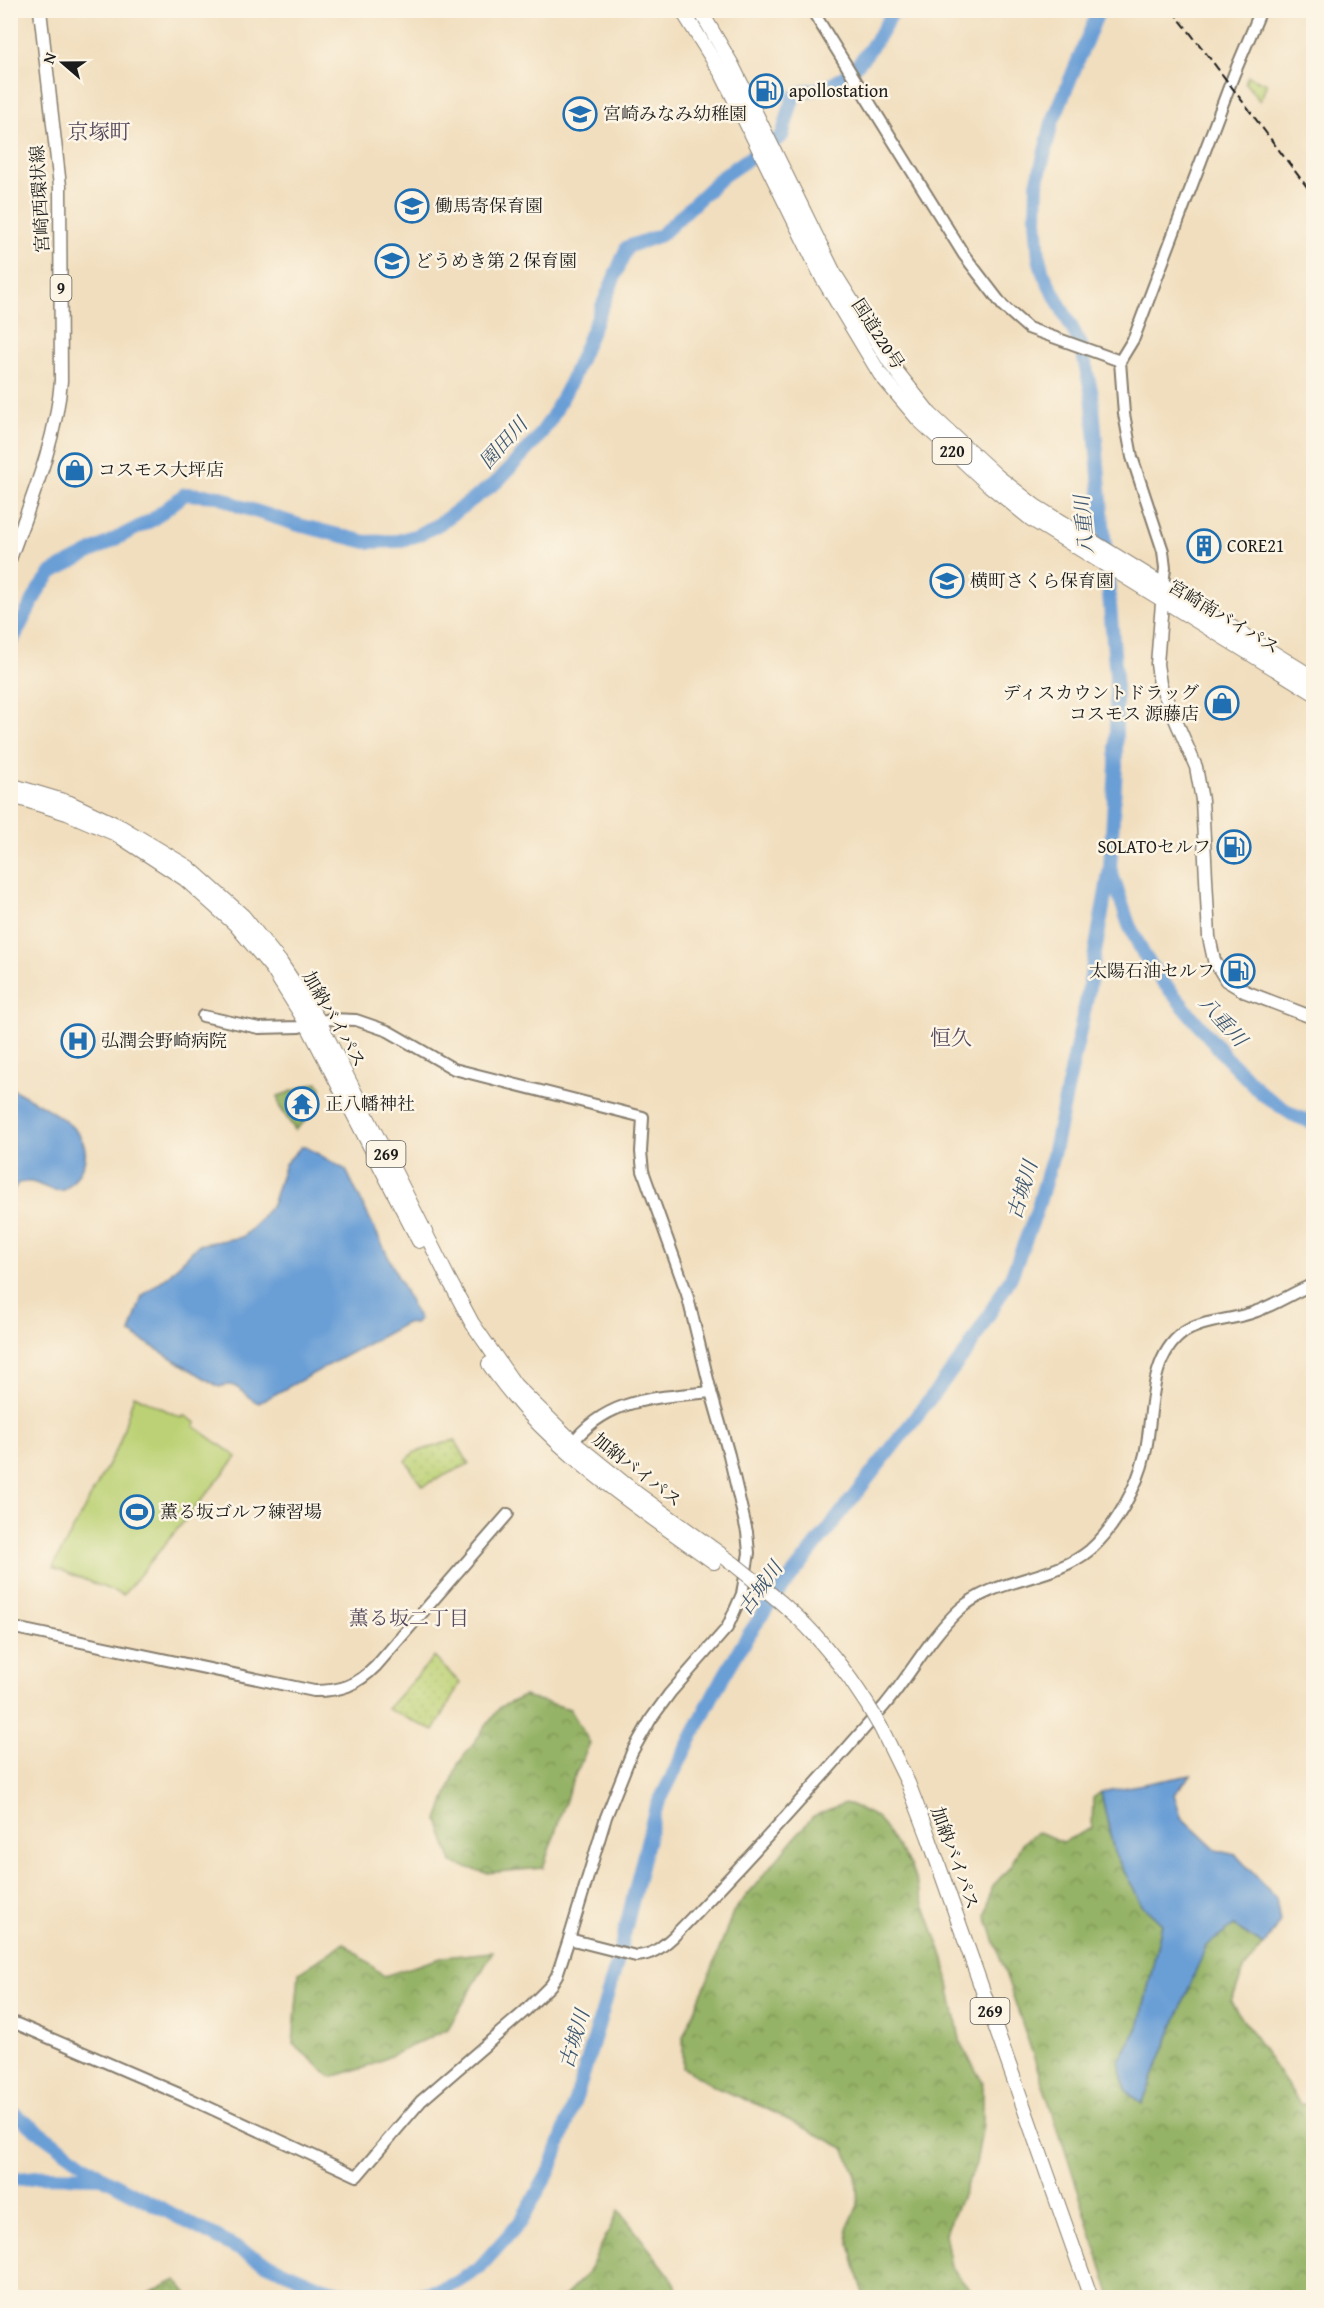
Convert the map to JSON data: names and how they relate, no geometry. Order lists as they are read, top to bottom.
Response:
{
  "streets": {
    "highway": [
      "国道220号",
      "220",
      "宮崎南バイパス",
      "加納バイパス",
      "269"
    ],
    "main road": ["宮崎西環状線", "9"]
  },
  "crossings": [
    ["国道220号", "宮崎南バイパス"]
  ],
  "districts": ["京塚町", "恒久", "薫る坂二丁目"],
  "water": ["園田川", "八重川", "古城川"],
  "places": {
    "fuel station": ["apollostation", "SOLATOセルフ", "太陽石油セルフ"],
    "school or university": [
      "宮崎みなみ幼稚園",
      "働馬寄保育園",
      "どうめき第２保育園",
      "横町さくら保育園"
    ],
    "shop": ["コスモス大坪店", "ディスカウントドラッグ コスモス 源藤店"],
    "building": ["CORE21"],
    "hospital": ["弘潤会野崎病院"],
    "temple": ["正八幡神社"],
    "sports": ["薫る坂ゴルフ練習場"]
  },
  "north": "left"
}
